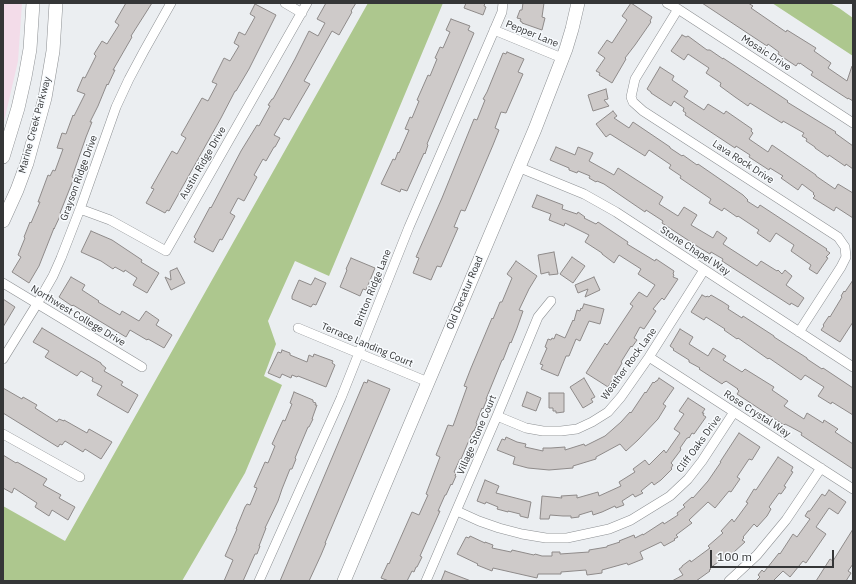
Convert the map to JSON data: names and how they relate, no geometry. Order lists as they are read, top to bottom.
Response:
{
  "streets": {
    "street": [
      "Pepper Lane",
      "Mosaic Drive",
      "Marine Creek Parkway",
      "Lava Rock Drive",
      "Austin Ridge Drive",
      "Grayson Ridge Drive",
      "Stone Chapel Way",
      "Britton Ridge Lane",
      "Old Decatur Road",
      "Northwest College Drive",
      "Terrace Landing Court",
      "Weather Rock Lane",
      "Rose Crystal Way",
      "Village Stone Court",
      "Cliff Oaks Drive"
    ]
  },
  "crossings": [
    ["Pepper Lane", "Britton Ridge Lane"],
    ["Pepper Lane", "Old Decatur Road"],
    ["Mosaic Drive", "Lava Rock Drive"],
    ["Lava Rock Drive", "Stone Chapel Way"],
    ["Austin Ridge Drive", "Grayson Ridge Drive"],
    ["Grayson Ridge Drive", "Northwest College Drive"],
    ["Stone Chapel Way", "Old Decatur Road"],
    ["Stone Chapel Way", "Weather Rock Lane"],
    ["Britton Ridge Lane", "Terrace Landing Court"],
    ["Old Decatur Road", "Terrace Landing Court"],
    ["Weather Rock Lane", "Rose Crystal Way"],
    ["Weather Rock Lane", "Village Stone Court"],
    ["Rose Crystal Way", "Cliff Oaks Drive"],
    ["Village Stone Court", "Cliff Oaks Drive"]
  ],
  "scale_bar": "100 m"
}
